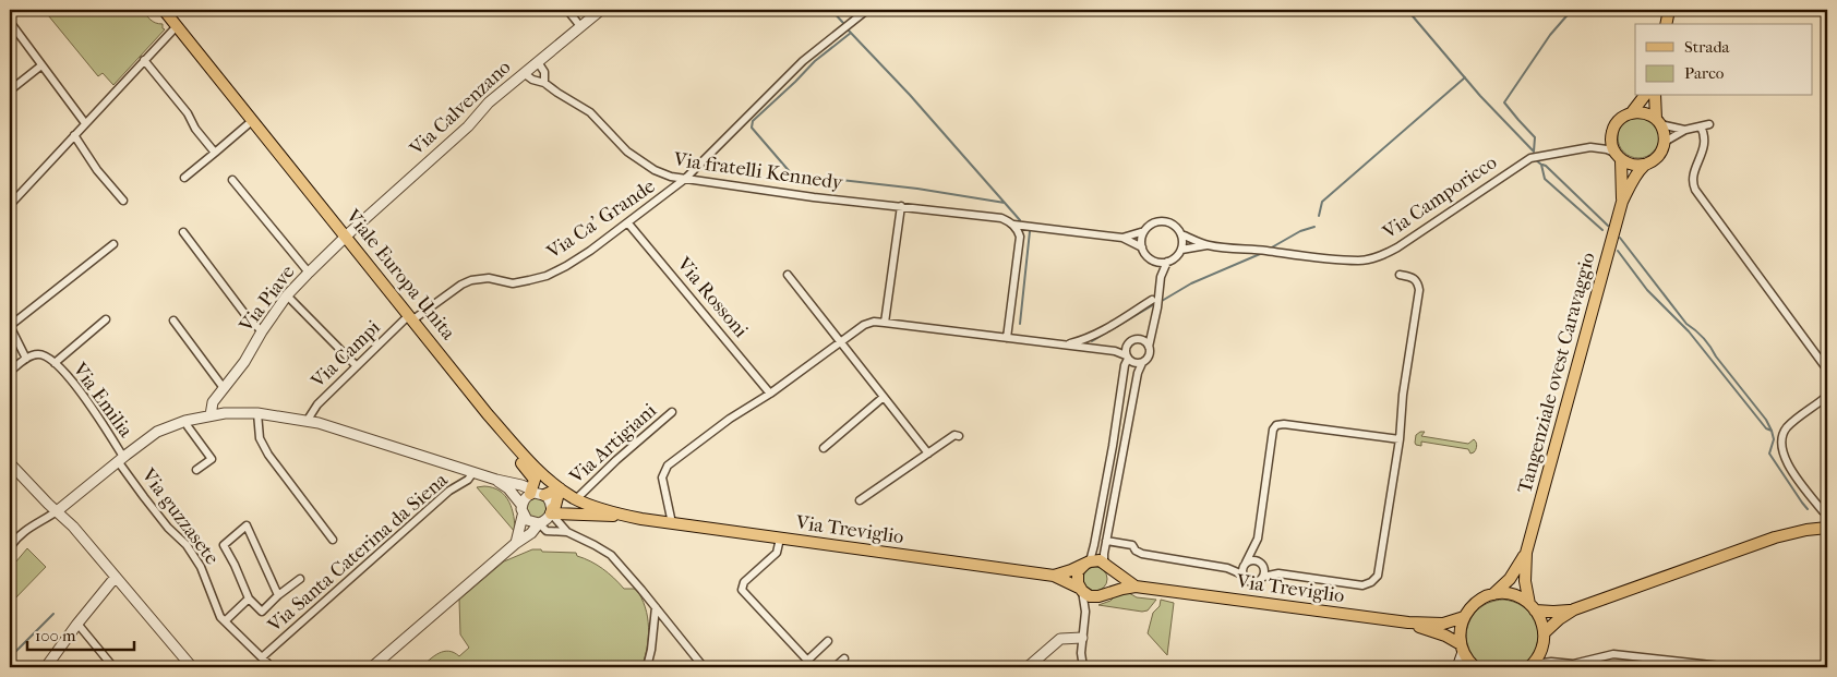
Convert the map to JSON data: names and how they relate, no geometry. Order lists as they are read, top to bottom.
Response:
{
  "streets": {
    "main road": ["Viale Europa Unita", "Tangenziale ovest Caravaggio", "Via Treviglio"],
    "street": [
      "Via Calvenzano",
      "Via fratelli Kennedy",
      "Via Camporicco",
      "Via Ca' Grande",
      "Via Rossoni",
      "Via Piave",
      "Via Campi",
      "Via Emilia",
      "Via Artigiani",
      "Via guzzasete",
      "Via Santa Caterina da Siena"
    ]
  },
  "crossings": [
    ["Via Calvenzano", "Via fratelli Kennedy"],
    ["Via Calvenzano", "Viale Europa Unita"],
    ["Via Calvenzano", "Via Piave"],
    ["Via fratelli Kennedy", "Via Ca' Grande"],
    ["Via Camporicco", "Tangenziale ovest Caravaggio"],
    ["Via Ca' Grande", "Viale Europa Unita"],
    ["Via Ca' Grande", "Via Rossoni"],
    ["Via Ca' Grande", "Via Campi"],
    ["Viale Europa Unita", "Via Piave"],
    ["Viale Europa Unita", "Via Campi"],
    ["Viale Europa Unita", "Via Artigiani"],
    ["Viale Europa Unita", "Via Treviglio"],
    ["Tangenziale ovest Caravaggio", "Via Treviglio"],
    ["Via Emilia", "Via guzzasete"],
    ["Via guzzasete", "Via Santa Caterina da Siena"]
  ],
  "legend": ["Strada", "Parco"],
  "scale_bar": "100 m"
}
